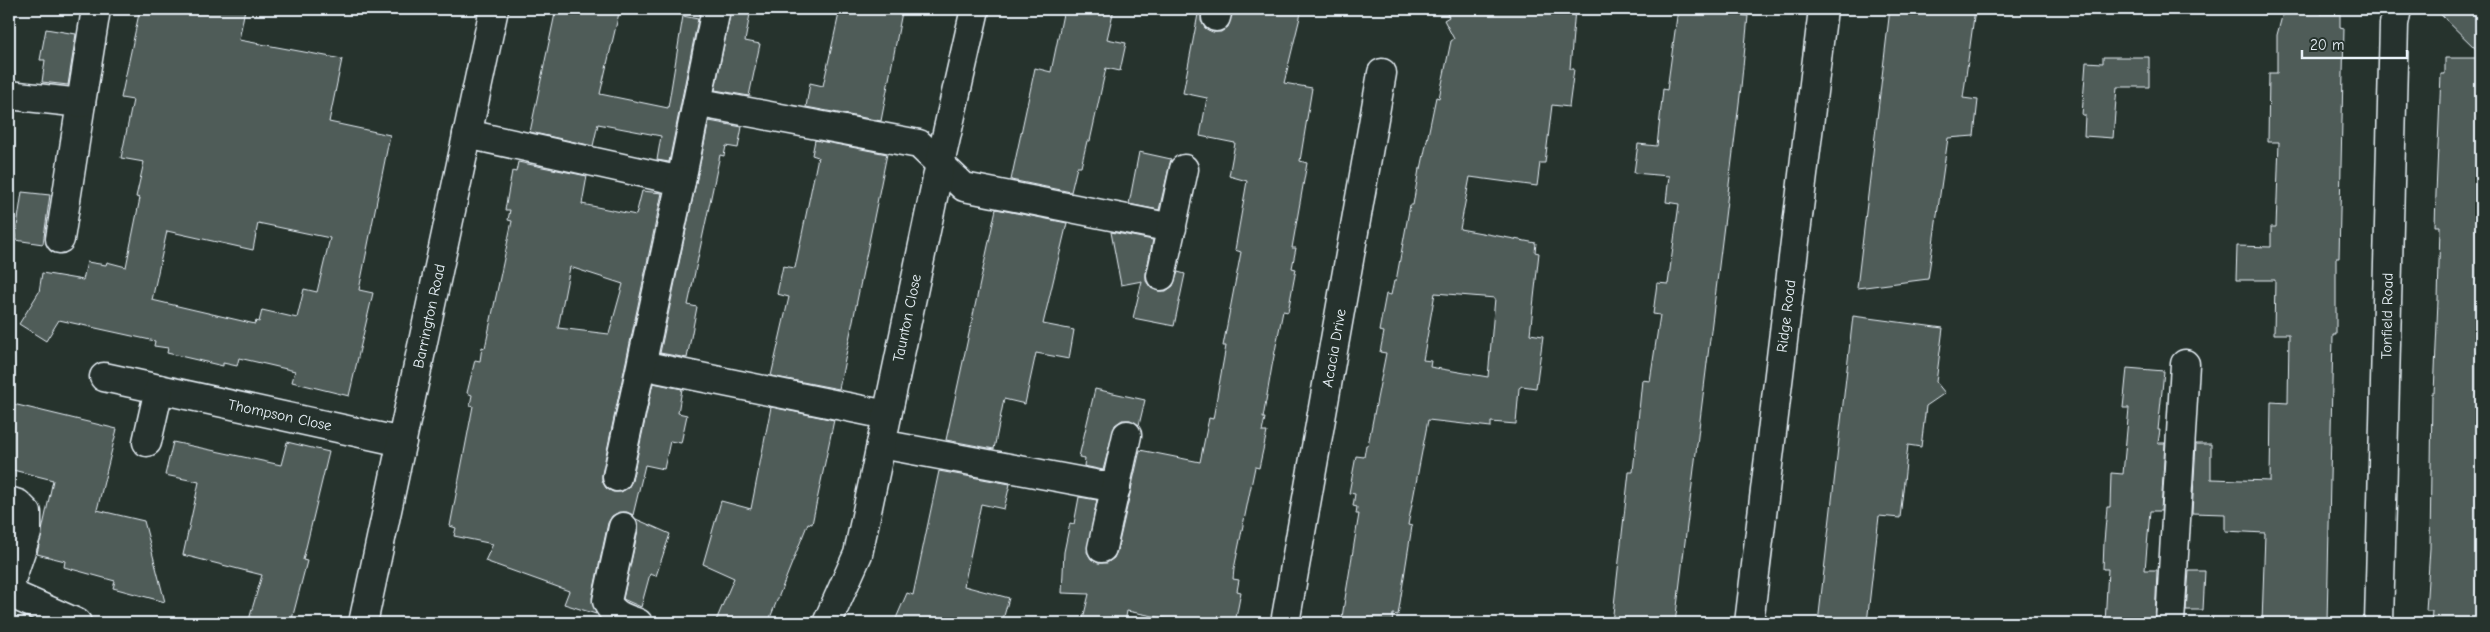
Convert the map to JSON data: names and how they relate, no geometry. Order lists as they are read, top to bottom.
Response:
{
  "streets": {
    "street": [
      "Barrington Road",
      "Ridge Road",
      "Tonfield Road",
      "Taunton Close",
      "Acacia Drive",
      "Thompson Close"
    ]
  },
  "crossings": [
    ["Barrington Road", "Thompson Close"]
  ],
  "scale_bar": "20 m"
}
